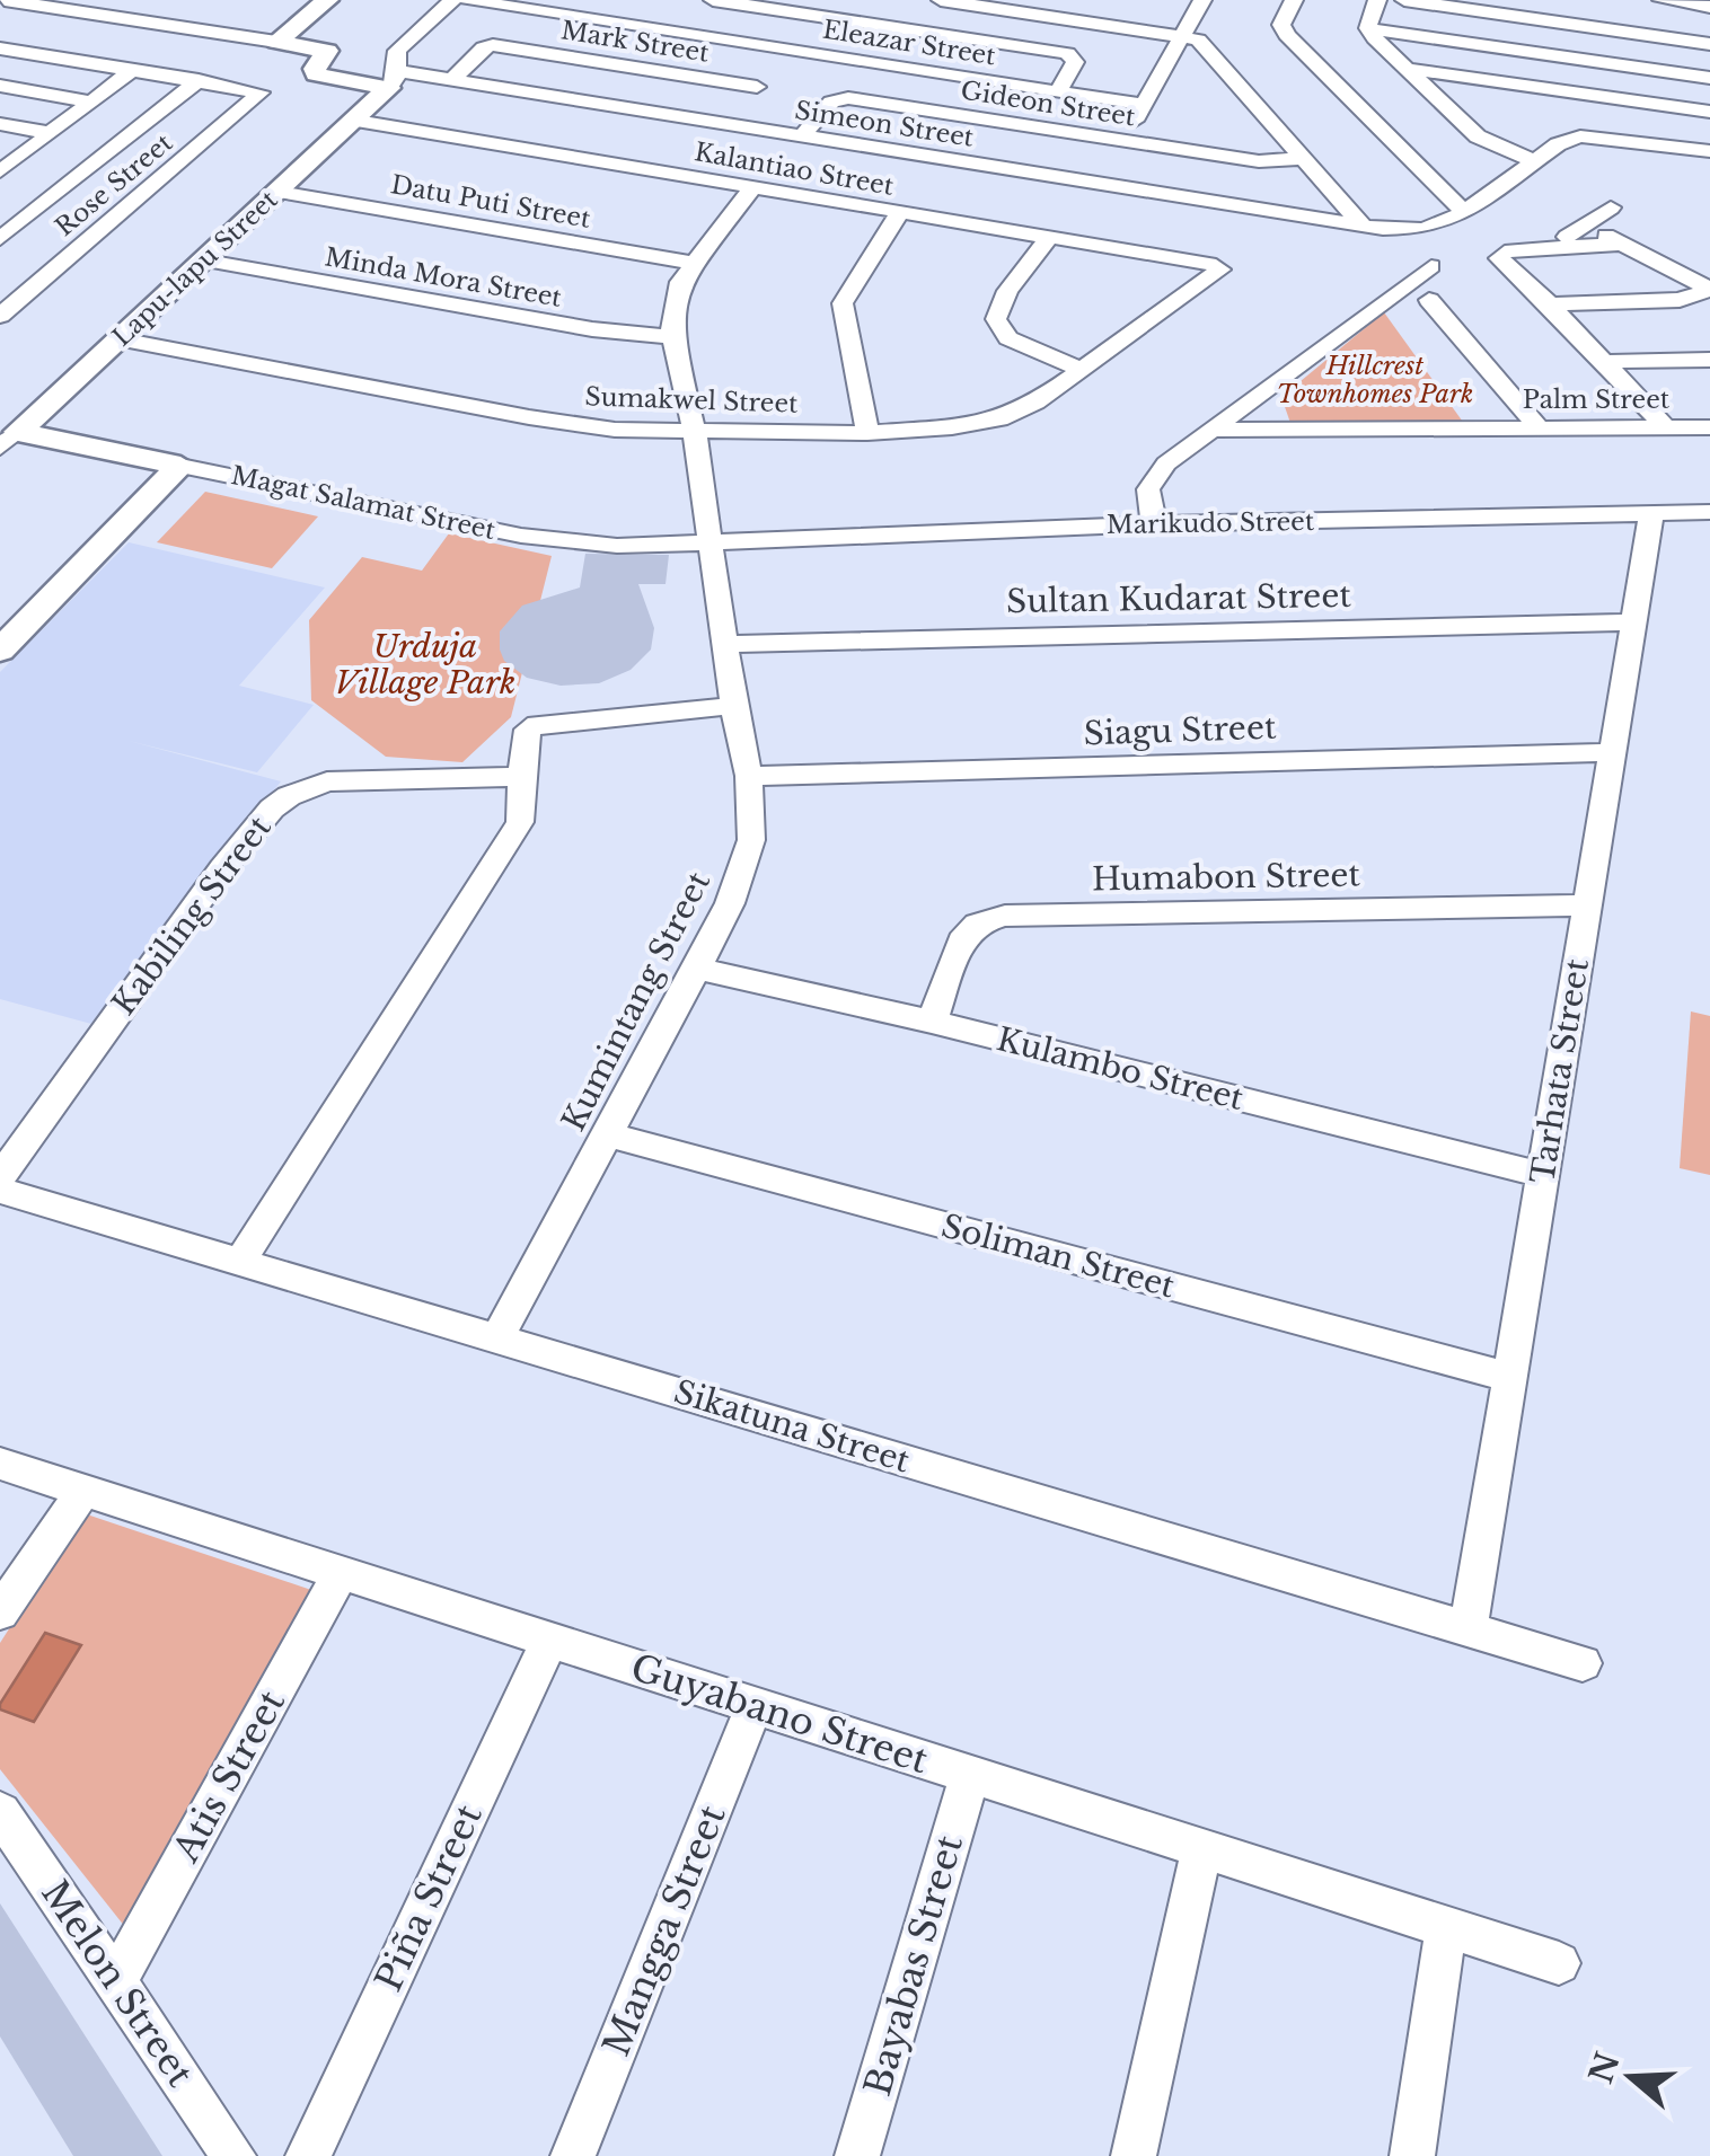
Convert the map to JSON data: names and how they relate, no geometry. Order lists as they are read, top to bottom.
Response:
{
  "streets": {
    "street": [
      "Mark Street",
      "Eleazar Street",
      "Gideon Street",
      "Simeon Street",
      "Kalantiao Street",
      "Rose Street",
      "Datu Puti Street",
      "Lapu-lapu Street",
      "Minda Mora Street",
      "Palm Street",
      "Sumakwel Street",
      "Magat Salamat Street",
      "Marikudo Street",
      "Sultan Kudarat Street",
      "Siagu Street",
      "Humabon Street",
      "Kabiling Street",
      "Kumintang Street",
      "Kulambo Street",
      "Tarhata Street",
      "Soliman Street",
      "Sikatuna Street",
      "Guyabano Street",
      "Atis Street",
      "Piña Street",
      "Mangga Street",
      "Bayabas Street",
      "Melon Street"
    ]
  },
  "crossings": [
    ["Mark Street", "Simeon Street"],
    ["Gideon Street", "Simeon Street"],
    ["Simeon Street", "Lapu-lapu Street"],
    ["Kalantiao Street", "Lapu-lapu Street"],
    ["Kalantiao Street", "Sumakwel Street"],
    ["Datu Puti Street", "Lapu-lapu Street"],
    ["Lapu-lapu Street", "Minda Mora Street"],
    ["Lapu-lapu Street", "Sumakwel Street"],
    ["Lapu-lapu Street", "Magat Salamat Street"],
    ["Minda Mora Street", "Kumintang Street"],
    ["Sumakwel Street", "Kumintang Street"],
    ["Magat Salamat Street", "Marikudo Street"],
    ["Magat Salamat Street", "Kumintang Street"],
    ["Marikudo Street", "Kumintang Street"],
    ["Marikudo Street", "Tarhata Street"],
    ["Sultan Kudarat Street", "Kumintang Street"],
    ["Sultan Kudarat Street", "Tarhata Street"],
    ["Siagu Street", "Kumintang Street"],
    ["Siagu Street", "Tarhata Street"],
    ["Humabon Street", "Kulambo Street"],
    ["Humabon Street", "Tarhata Street"],
    ["Kumintang Street", "Kulambo Street"],
    ["Kumintang Street", "Soliman Street"],
    ["Kumintang Street", "Sikatuna Street"],
    ["Kulambo Street", "Tarhata Street"],
    ["Tarhata Street", "Soliman Street"],
    ["Tarhata Street", "Sikatuna Street"],
    ["Guyabano Street", "Atis Street"],
    ["Guyabano Street", "Piña Street"],
    ["Guyabano Street", "Mangga Street"],
    ["Guyabano Street", "Bayabas Street"],
    ["Atis Street", "Melon Street"]
  ],
  "parks": ["Hillcrest Townhomes Park", "Urduja Village Park"],
  "north": "left"
}
